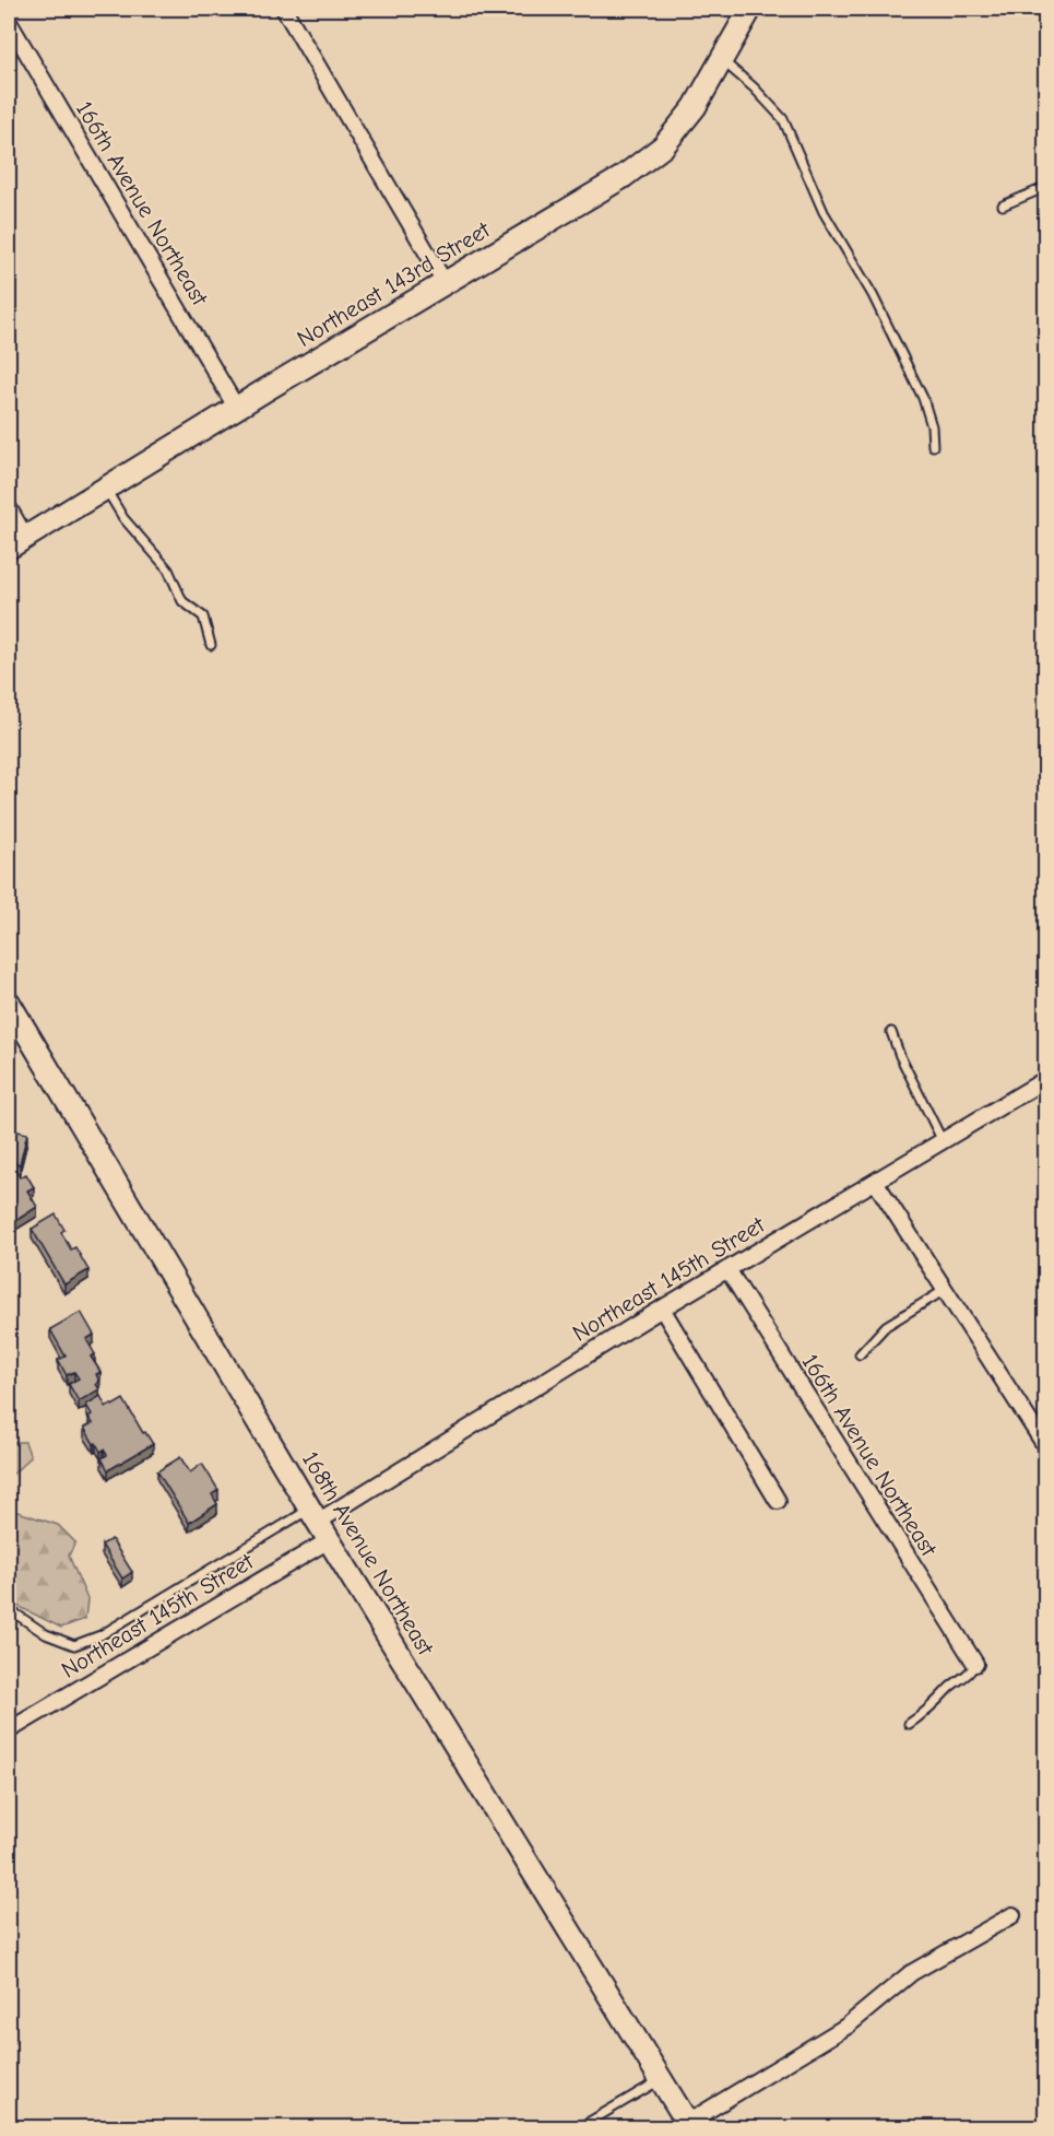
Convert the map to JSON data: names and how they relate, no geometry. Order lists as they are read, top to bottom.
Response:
{
  "streets": {
    "street": [
      "166th Avenue Northeast",
      "Northeast 143rd Street",
      "Northeast 145th Street",
      "168th Avenue Northeast"
    ]
  },
  "crossings": [
    ["166th Avenue Northeast", "Northeast 143rd Street"],
    ["166th Avenue Northeast", "Northeast 145th Street"],
    ["Northeast 145th Street", "168th Avenue Northeast"]
  ]
}
